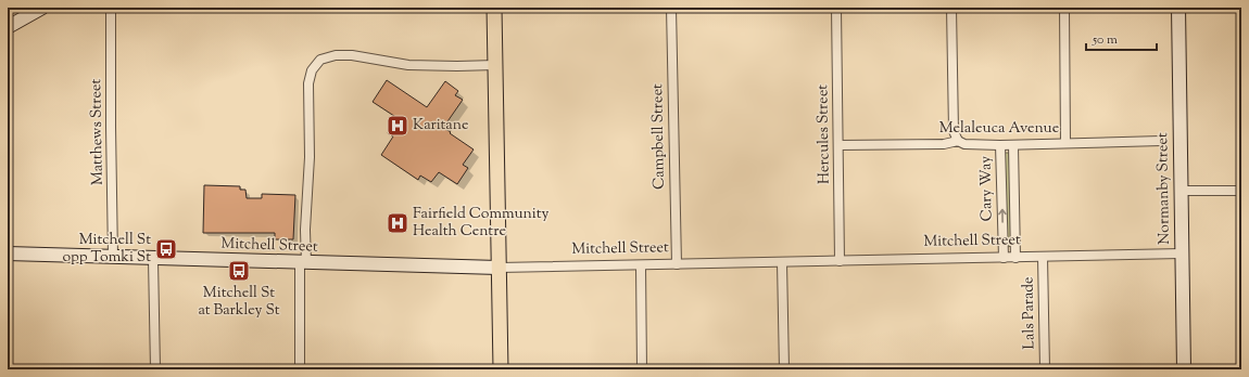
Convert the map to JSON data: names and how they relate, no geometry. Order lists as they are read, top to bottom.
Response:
{
  "streets": {
    "street": [
      "Melaleuca Avenue",
      "Matthews Street",
      "Hercules Street",
      "Campbell Street",
      "Cary Way",
      "Normanby Street",
      "Mitchell Street",
      "Lals Parade"
    ]
  },
  "crossings": [
    ["Melaleuca Avenue", "Hercules Street"],
    ["Melaleuca Avenue", "Cary Way"],
    ["Matthews Street", "Mitchell Street"],
    ["Hercules Street", "Mitchell Street"],
    ["Campbell Street", "Mitchell Street"],
    ["Cary Way", "Mitchell Street"],
    ["Normanby Street", "Mitchell Street"],
    ["Mitchell Street", "Lals Parade"]
  ],
  "places": {
    "hospital": ["Karitane", "Fairfield Community Health Centre"],
    "bus stop": ["Mitchell St opp Tomki St", "Mitchell St at Barkley St"]
  },
  "scale_bar": "50 m"
}
